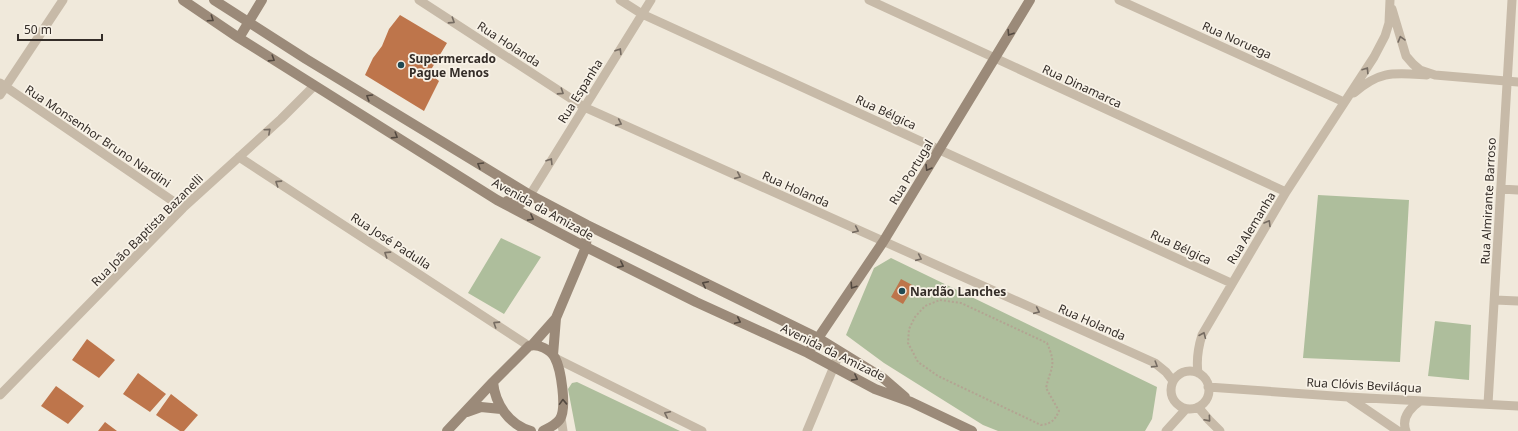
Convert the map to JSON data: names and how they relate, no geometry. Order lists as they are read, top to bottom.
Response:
{
  "streets": {
    "main road": ["Rua Portugal", "Avenida da Amizade"],
    "street": [
      "Rua Noruega",
      "Rua Holanda",
      "Rua Dinamarca",
      "Rua Espanha",
      "Rua Bélgica",
      "Rua Monsenhor Bruno Nardini",
      "Rua Almirante Barroso",
      "Rua Alemanha",
      "Rua João Baptista Bazanelli",
      "Rua José Padulla",
      "Rua Clóvis Beviláqua"
    ]
  },
  "crossings": [
    ["Rua Noruega", "Rua Alemanha"],
    ["Rua Holanda", "Rua Espanha"],
    ["Rua Holanda", "Rua Portugal"],
    ["Rua Holanda", "Rua Alemanha"],
    ["Rua Holanda", "Rua Clóvis Beviláqua"],
    ["Rua Dinamarca", "Rua Portugal"],
    ["Rua Dinamarca", "Rua Alemanha"],
    ["Rua Espanha", "Rua Bélgica"],
    ["Rua Espanha", "Avenida da Amizade"],
    ["Rua Bélgica", "Rua Portugal"],
    ["Rua Bélgica", "Rua Alemanha"],
    ["Rua Monsenhor Bruno Nardini", "Rua João Baptista Bazanelli"],
    ["Rua Portugal", "Avenida da Amizade"],
    ["Rua Almirante Barroso", "Rua Clóvis Beviláqua"],
    ["Avenida da Amizade", "Rua João Baptista Bazanelli"],
    ["Rua Alemanha", "Rua Clóvis Beviláqua"],
    ["Rua João Baptista Bazanelli", "Rua José Padulla"]
  ],
  "one_way": [
    "Rua Holanda",
    "Rua Espanha",
    "Rua Portugal",
    "Rua Alemanha",
    "Rua José Padulla"
  ],
  "places": ["Supermercado Pague Menos", "Nardão Lanches"],
  "scale_bar": "50 m"
}
